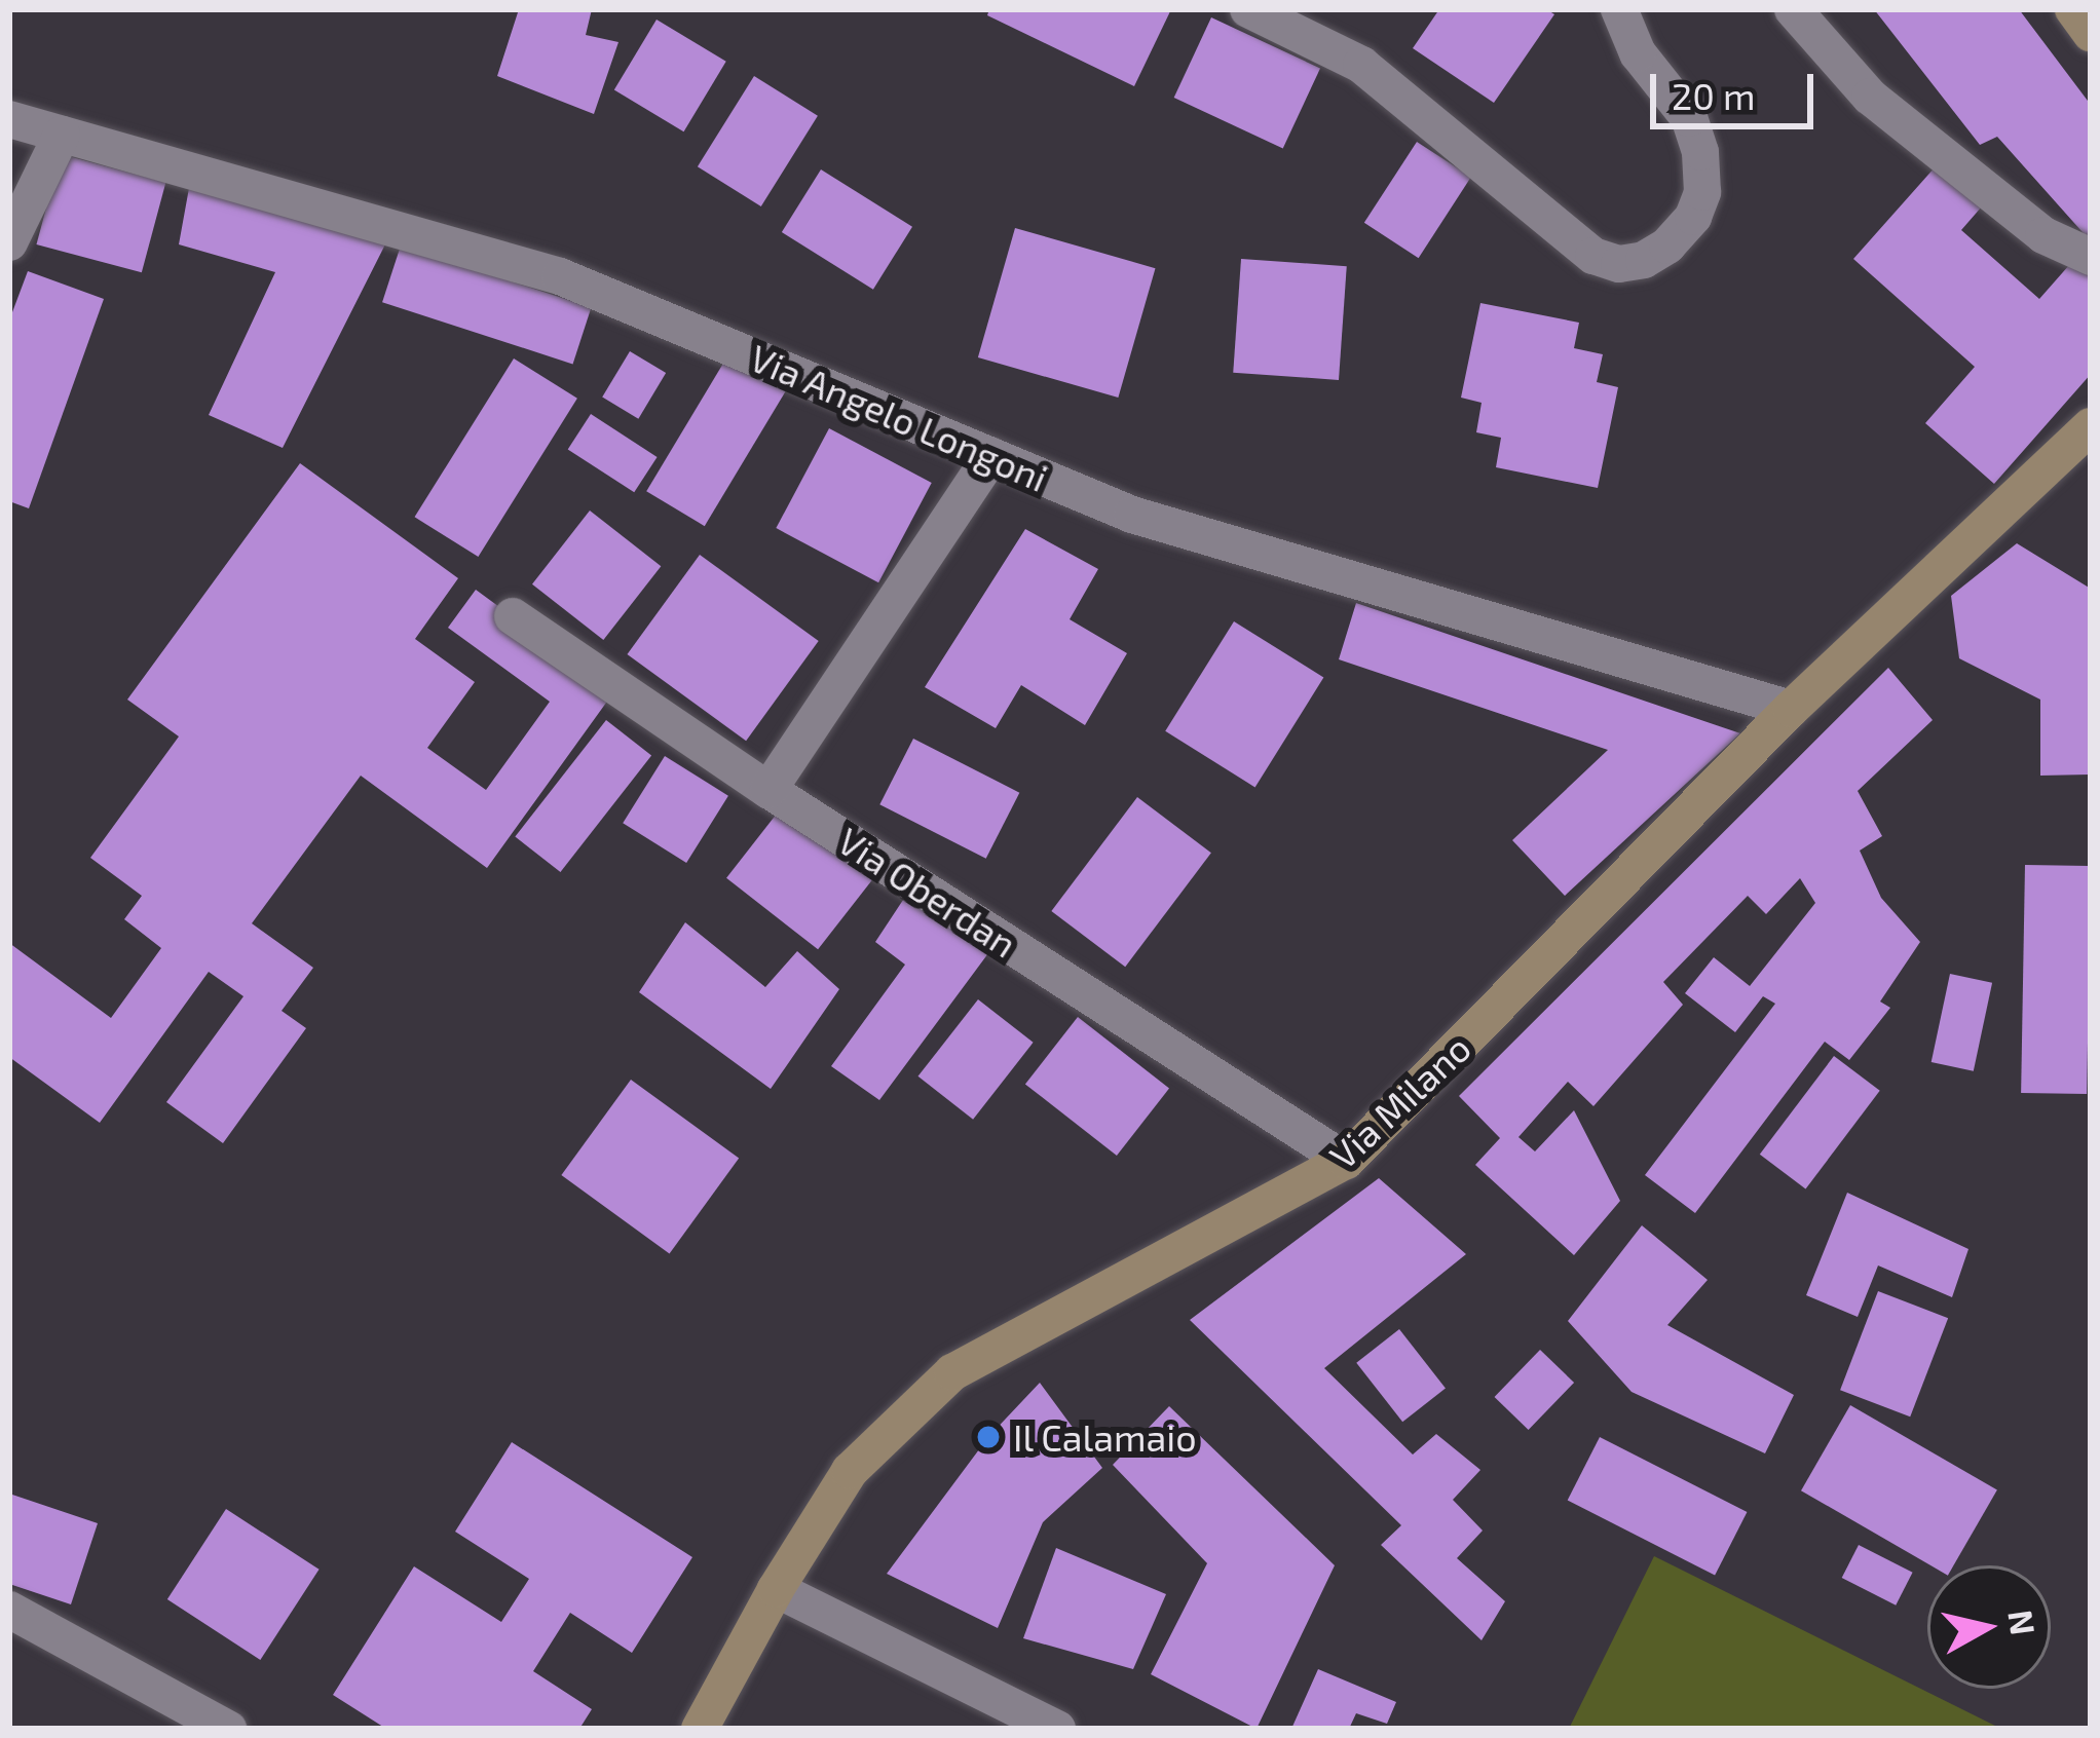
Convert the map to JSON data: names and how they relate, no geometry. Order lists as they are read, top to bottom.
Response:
{
  "streets": {
    "main road": ["Via Milano"],
    "street": ["Via Angelo Longoni", "Via Oberdan"]
  },
  "crossings": [
    ["Via Angelo Longoni", "Via Milano"],
    ["Via Oberdan", "Via Milano"]
  ],
  "places": ["Il Calamaio"],
  "scale_bar": "20 m",
  "north": "right"
}
